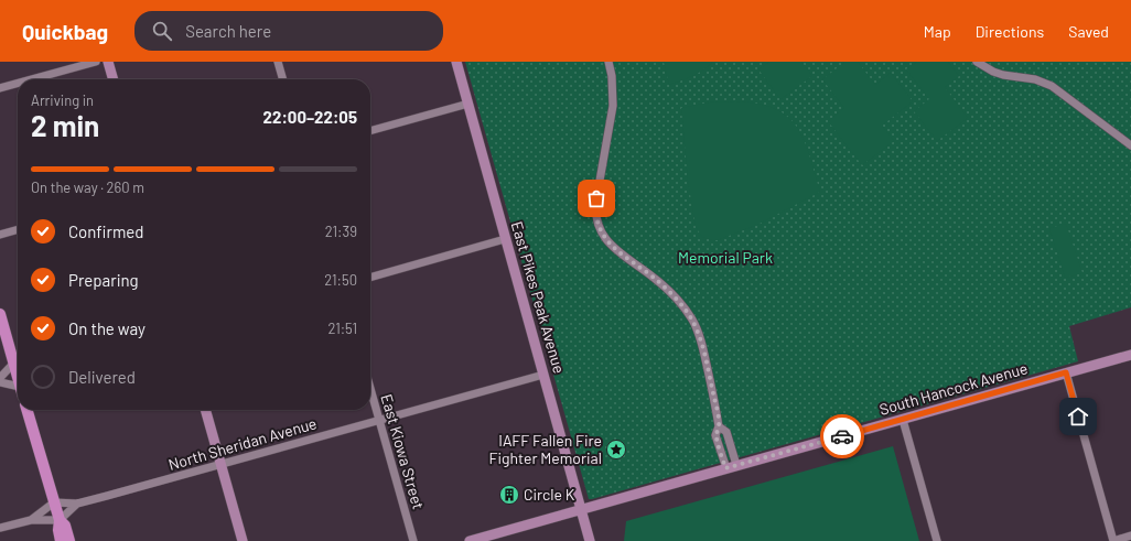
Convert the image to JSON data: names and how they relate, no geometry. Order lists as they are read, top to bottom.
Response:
{
  "streets": {
    "main road": ["East Pikes Peak Avenue", "South Hancock Avenue"],
    "street": ["North Sheridan Avenue", "East Kiowa Street"]
  },
  "crossings": [
    ["East Pikes Peak Avenue", "South Hancock Avenue"],
    ["East Pikes Peak Avenue", "North Sheridan Avenue"],
    ["North Sheridan Avenue", "East Kiowa Street"]
  ],
  "parks": ["Memorial Park"],
  "places": {
    "place": ["IAFF Fallen Fire Fighter Memorial"],
    "building": ["Circle K"]
  },
  "page": {
    "header": "Quickbag",
    "search": "Search here",
    "nav": ["Map", "Directions", "Saved"],
    "heading": ["2 min", "Arriving in", "22:00–22:05"],
    "bar": "On the way · 260 m",
    "list": [
      ["Confirmed", "21:39"],
      ["Preparing", "21:50"],
      ["On the way", "21:51"],
      "Delivered"
    ]
  }
}
